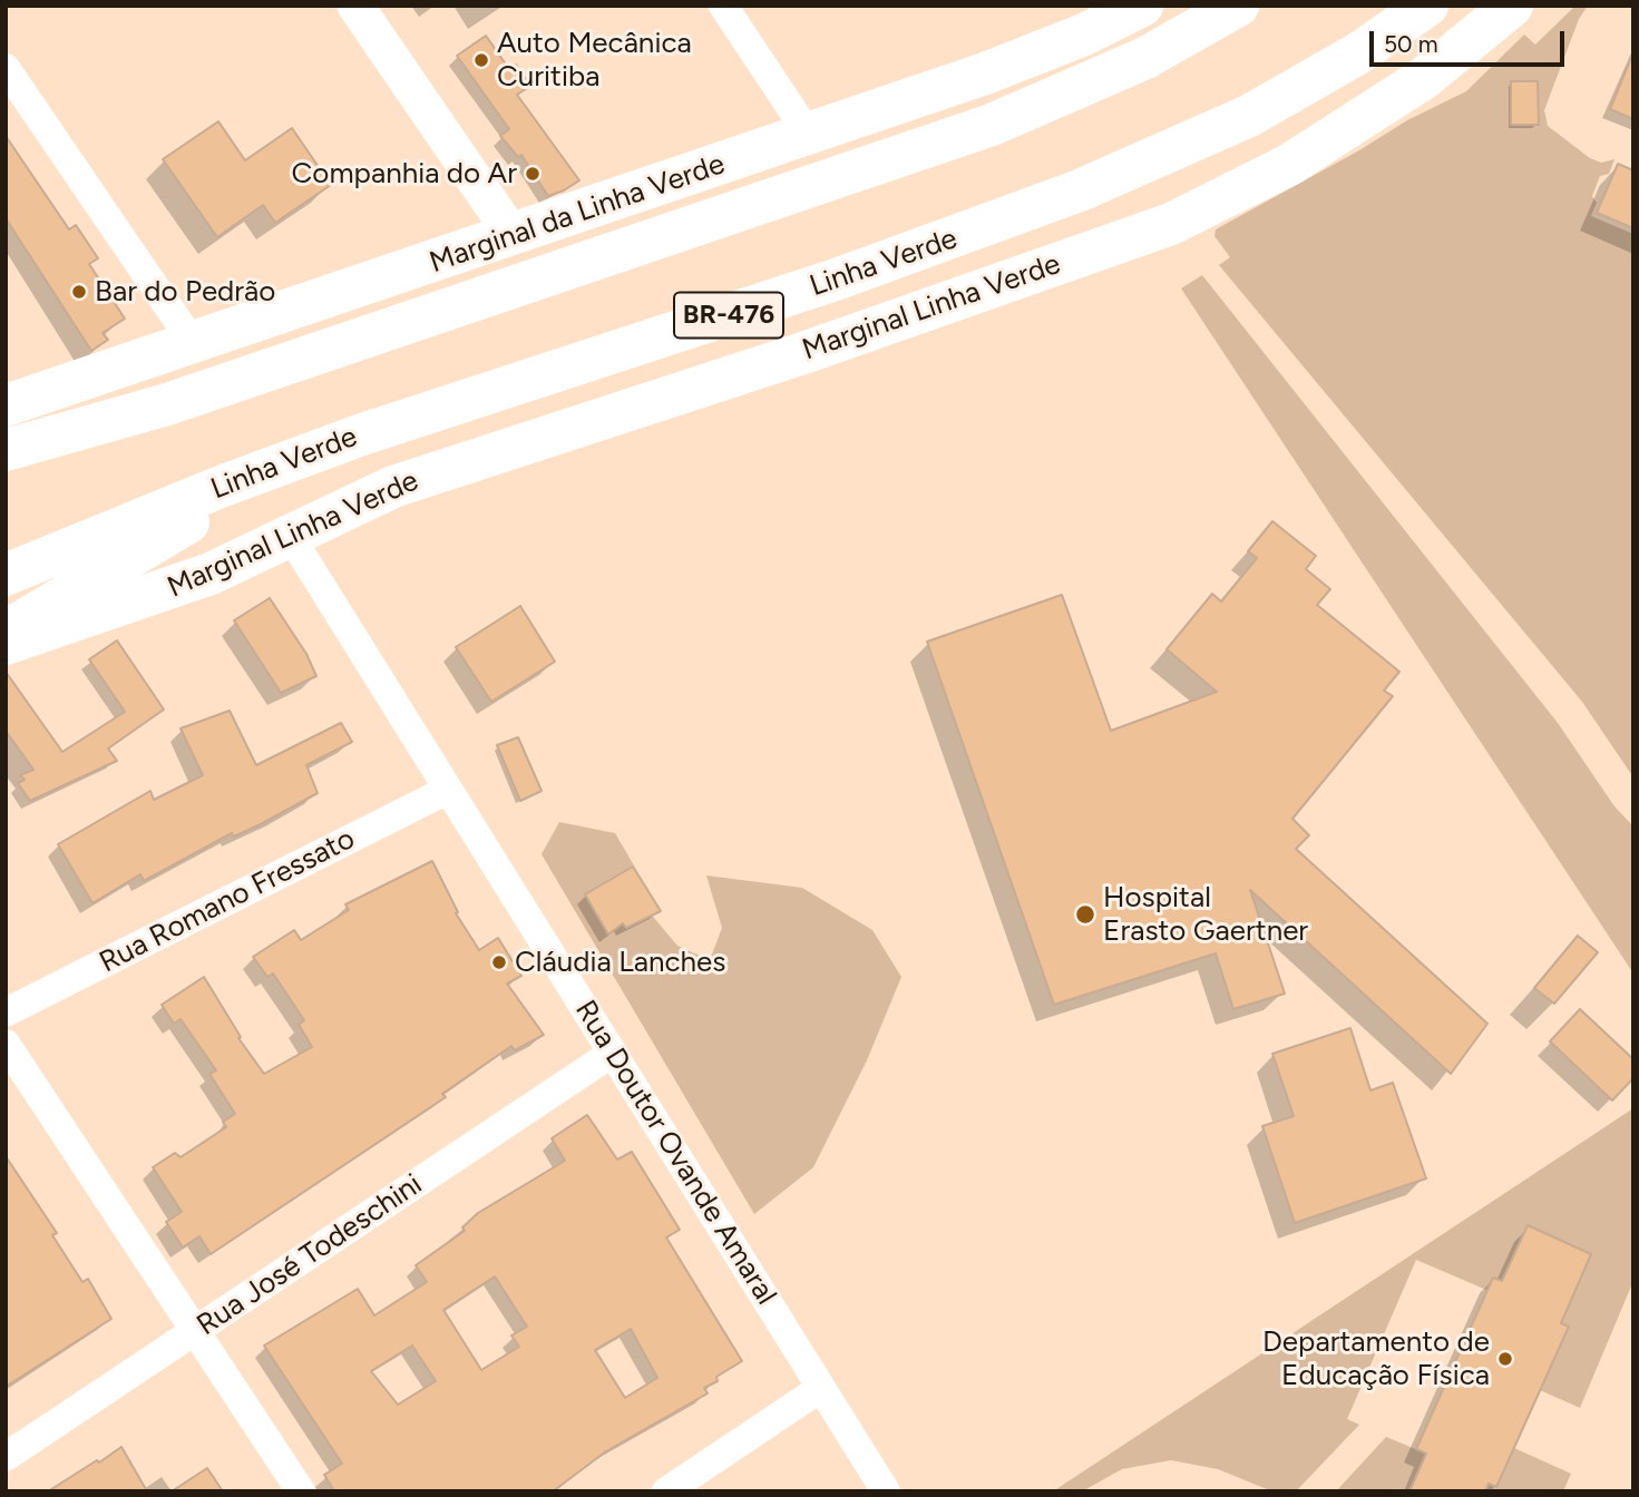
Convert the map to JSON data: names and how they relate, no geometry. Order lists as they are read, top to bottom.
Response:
{
  "streets": {
    "main road": [
      "Marginal da Linha Verde",
      "Linha Verde",
      "Marginal Linha Verde",
      "BR-476"
    ],
    "street": ["Rua Romano Fressato", "Rua Doutor Ovande Amaral", "Rua José Todeschini"]
  },
  "crossings": [
    ["Marginal Linha Verde", "Rua Doutor Ovande Amaral"],
    ["Rua Romano Fressato", "Rua Doutor Ovande Amaral"],
    ["Rua Doutor Ovande Amaral", "Rua José Todeschini"]
  ],
  "places": [
    "Auto Mecânica Curitiba",
    "Companhia do Ar",
    "Bar do Pedrão",
    "Hospital Erasto Gaertner",
    "Cláudia Lanches",
    "Departamento de Educação Física"
  ],
  "scale_bar": "50 m"
}
